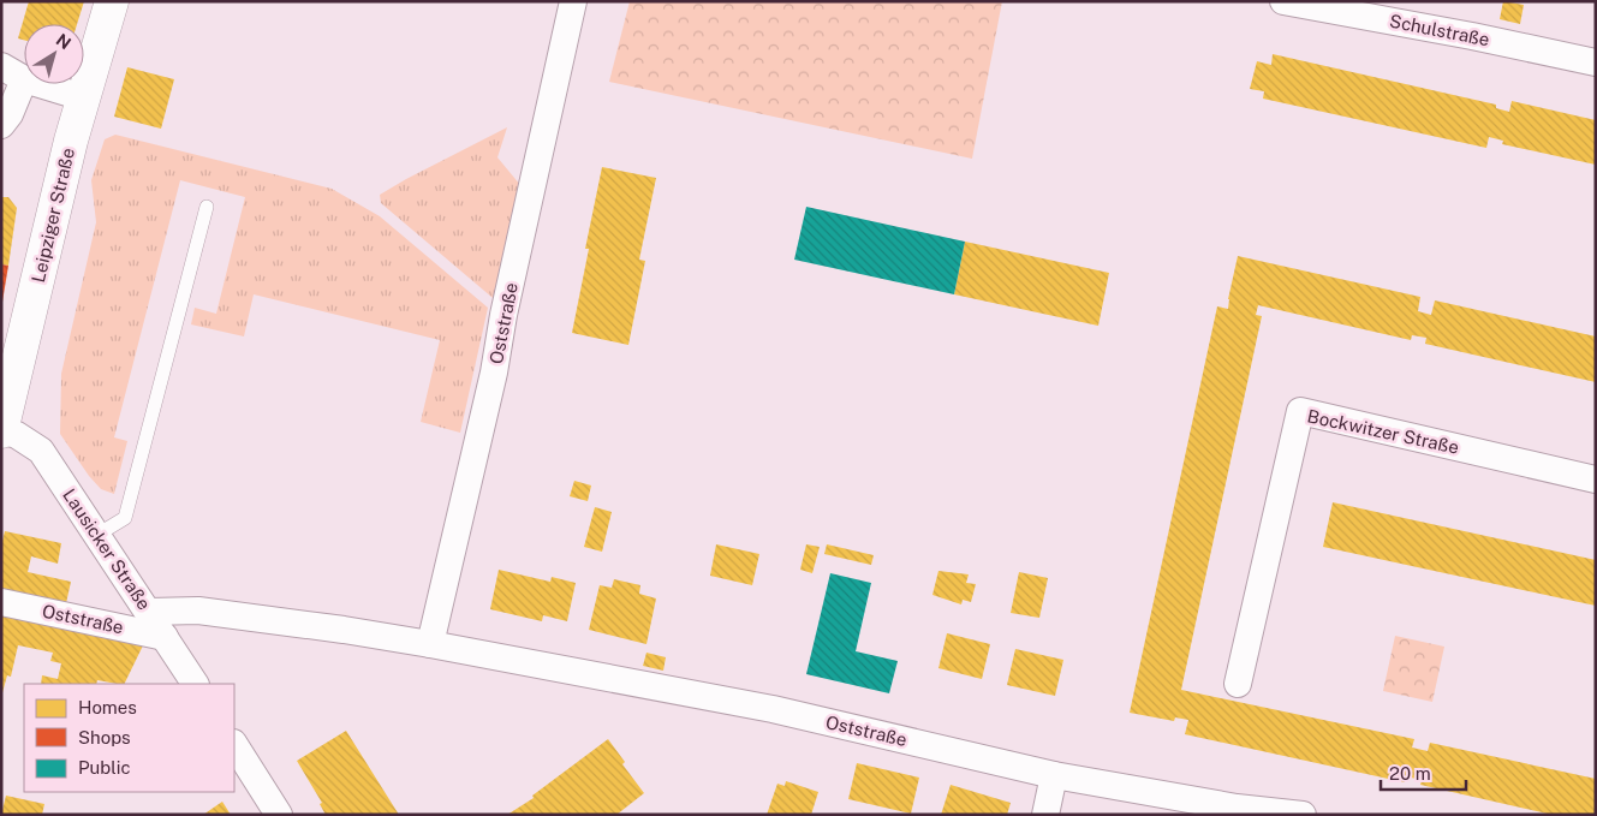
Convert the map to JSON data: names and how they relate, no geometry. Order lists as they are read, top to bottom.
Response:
{
  "streets": {
    "street": [
      "Schulstraße",
      "Leipziger Straße",
      "Oststraße",
      "Bockwitzer Straße",
      "Lausicker Straße"
    ]
  },
  "crossings": [
    ["Leipziger Straße", "Lausicker Straße"],
    ["Oststraße", "Lausicker Straße"]
  ],
  "legend": ["Homes", "Shops", "Public"],
  "scale_bar": "20 m",
  "north": "top right"
}
